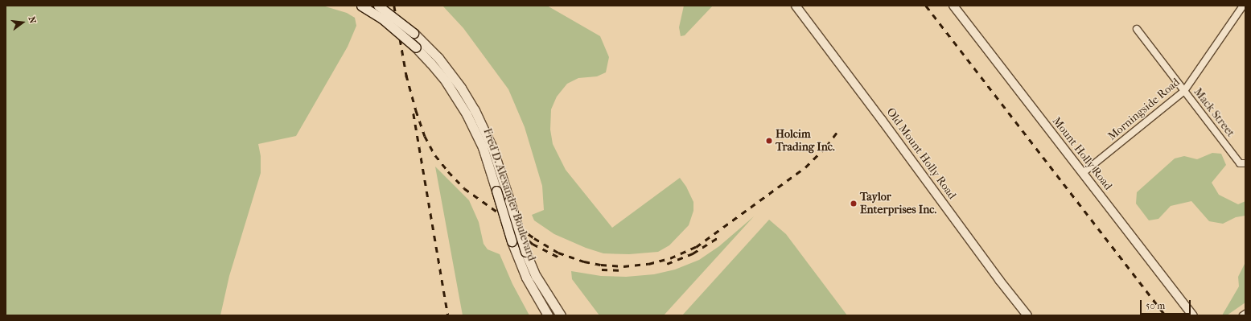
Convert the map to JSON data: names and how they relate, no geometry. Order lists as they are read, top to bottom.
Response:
{
  "streets": {
    "main road": ["Fred D. Alexander Boulevard"],
    "street": [
      "Morningside Road",
      "Mack Street",
      "Old Mount Holly Road",
      "Mount Holly Road"
    ]
  },
  "crossings": [
    ["Morningside Road", "Mack Street"],
    ["Morningside Road", "Mount Holly Road"]
  ],
  "places": ["Holcim Trading Inc.", "Taylor Enterprises Inc."],
  "scale_bar": "50 m",
  "north": "right"
}
